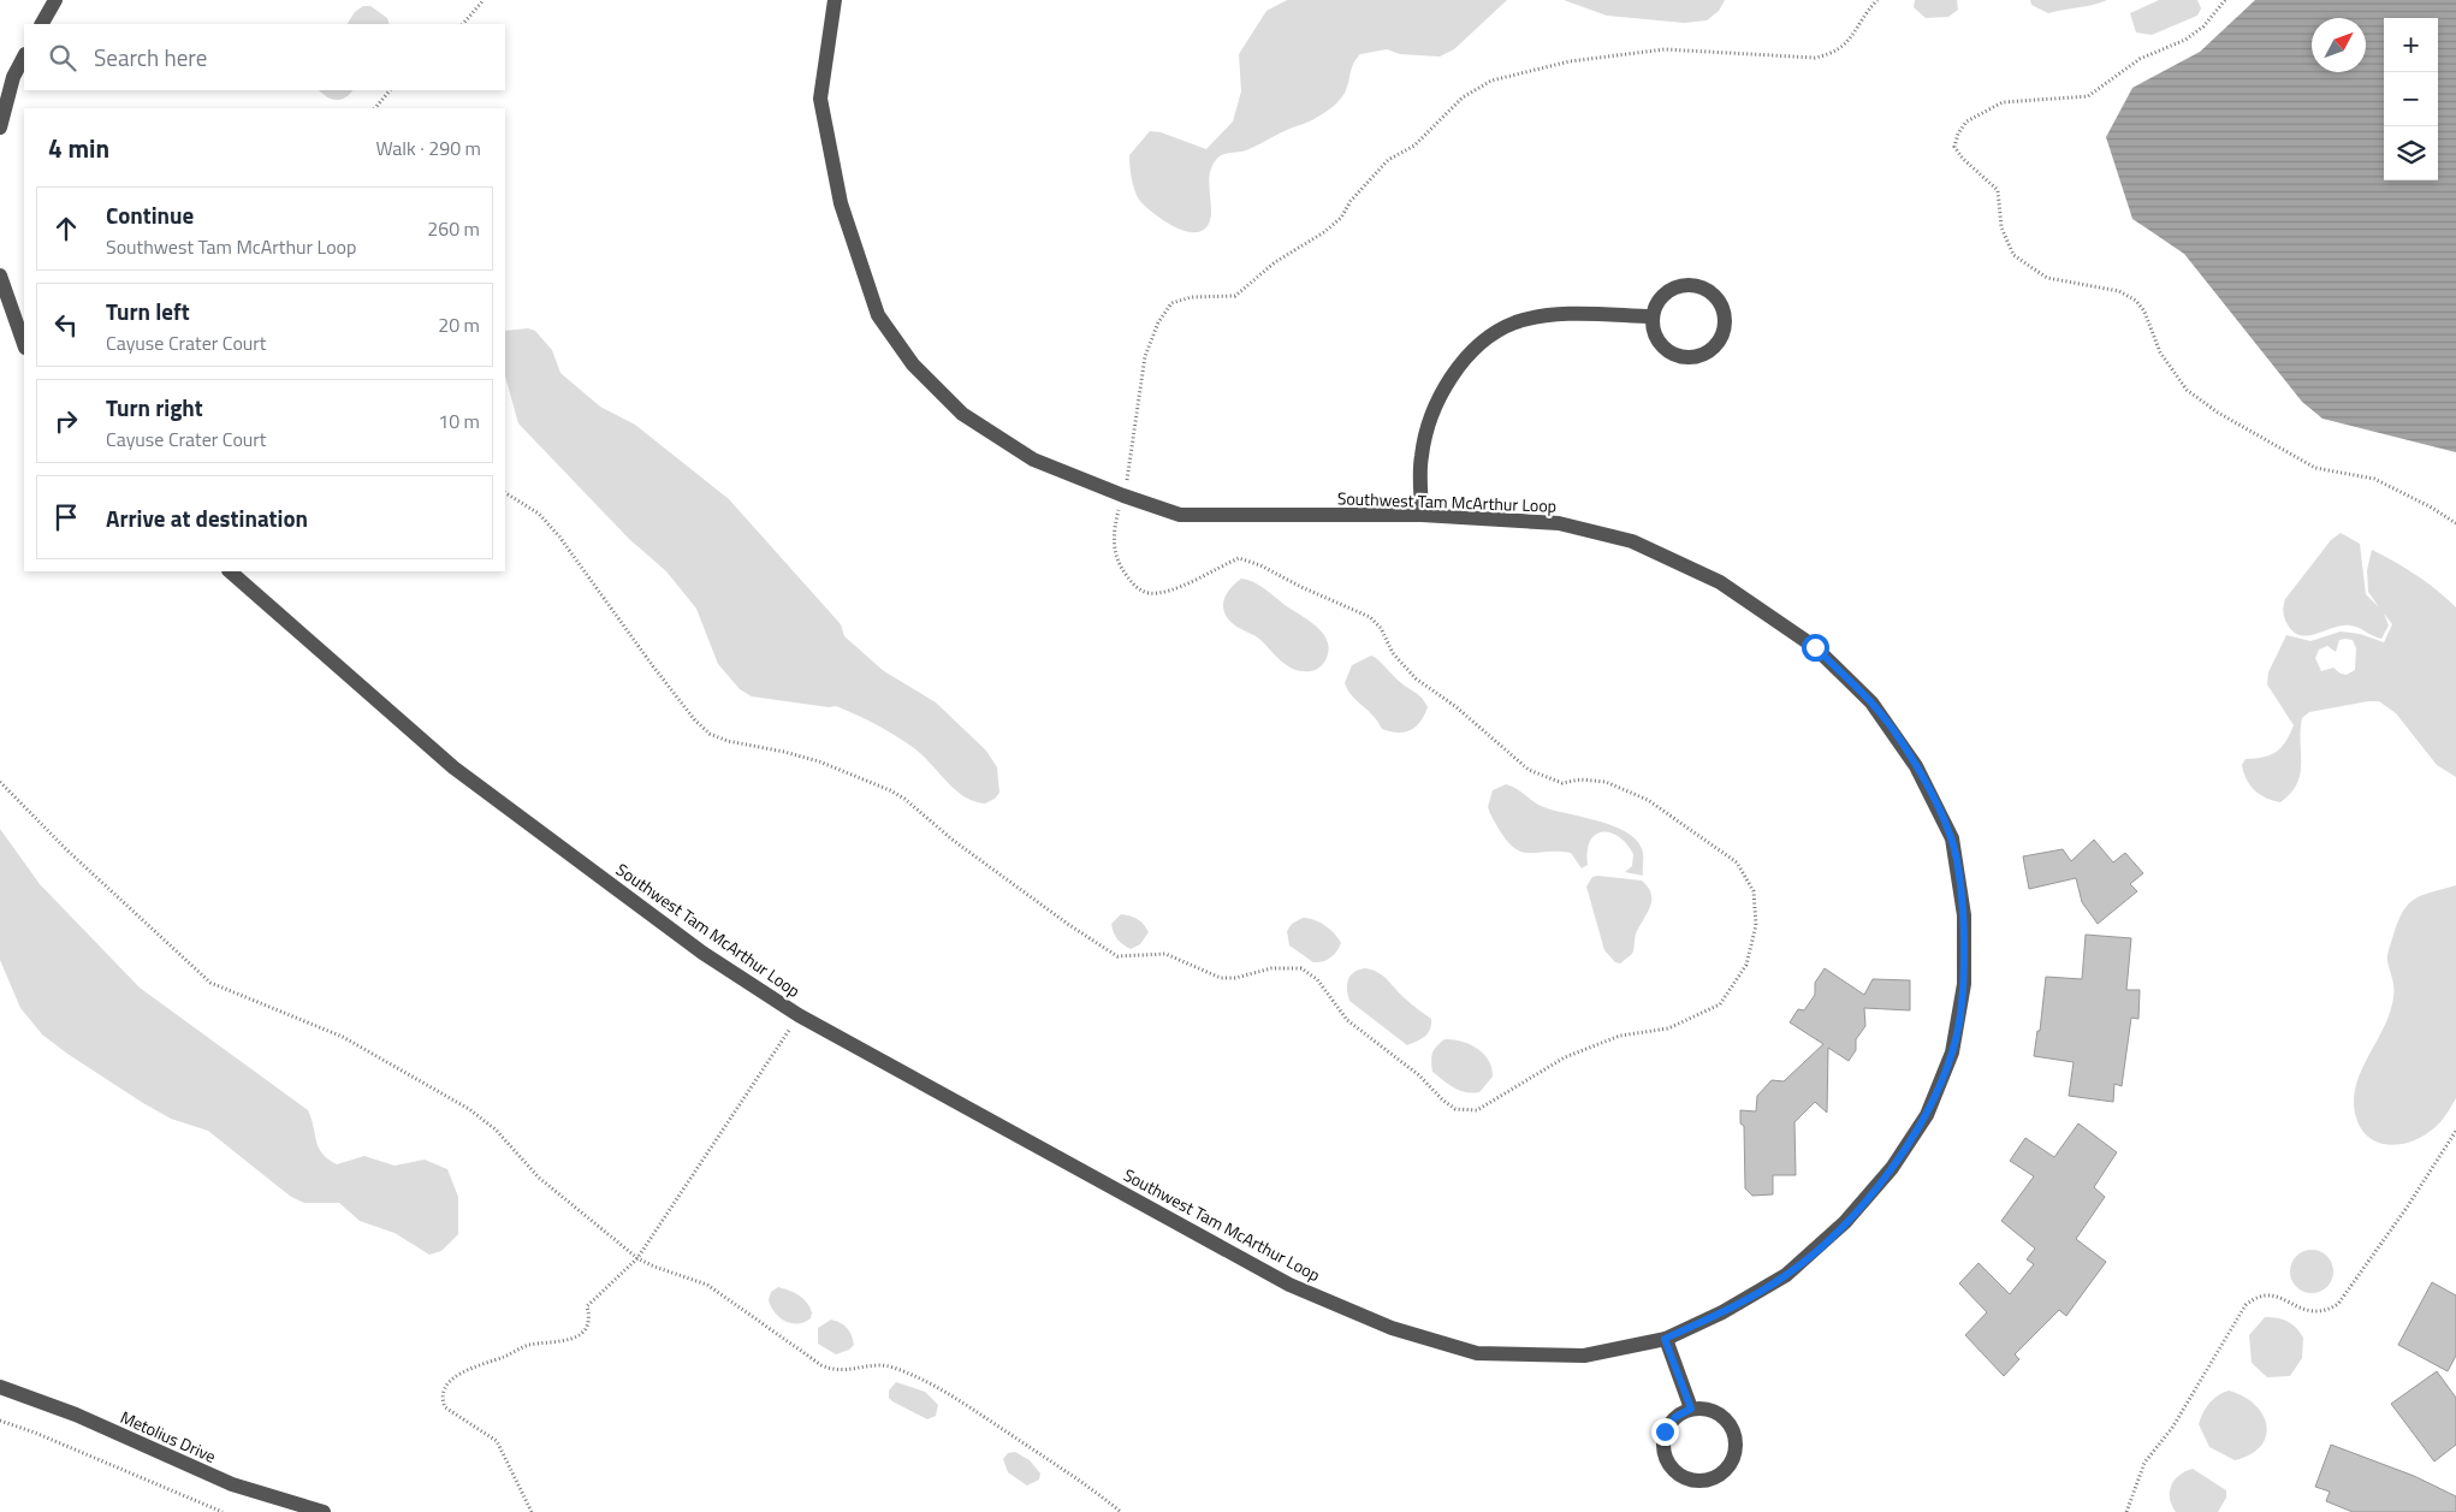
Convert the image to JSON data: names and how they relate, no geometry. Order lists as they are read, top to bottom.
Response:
{
  "streets": {
    "street": ["Southwest Tam McArthur Loop", "Metolius Drive"]
  },
  "north": "top right",
  "page": {
    "map_buttons": ["+", "−"],
    "search": "Search here",
    "heading": ["4 min", "Walk · 290 m"],
    "list": [
      ["Continue", "Southwest Tam McArthur Loop", "260 m"],
      ["Turn left", "Cayuse Crater Court", "20 m"],
      ["Turn right", "Cayuse Crater Court", "10 m"],
      "Arrive at destination"
    ]
  }
}
